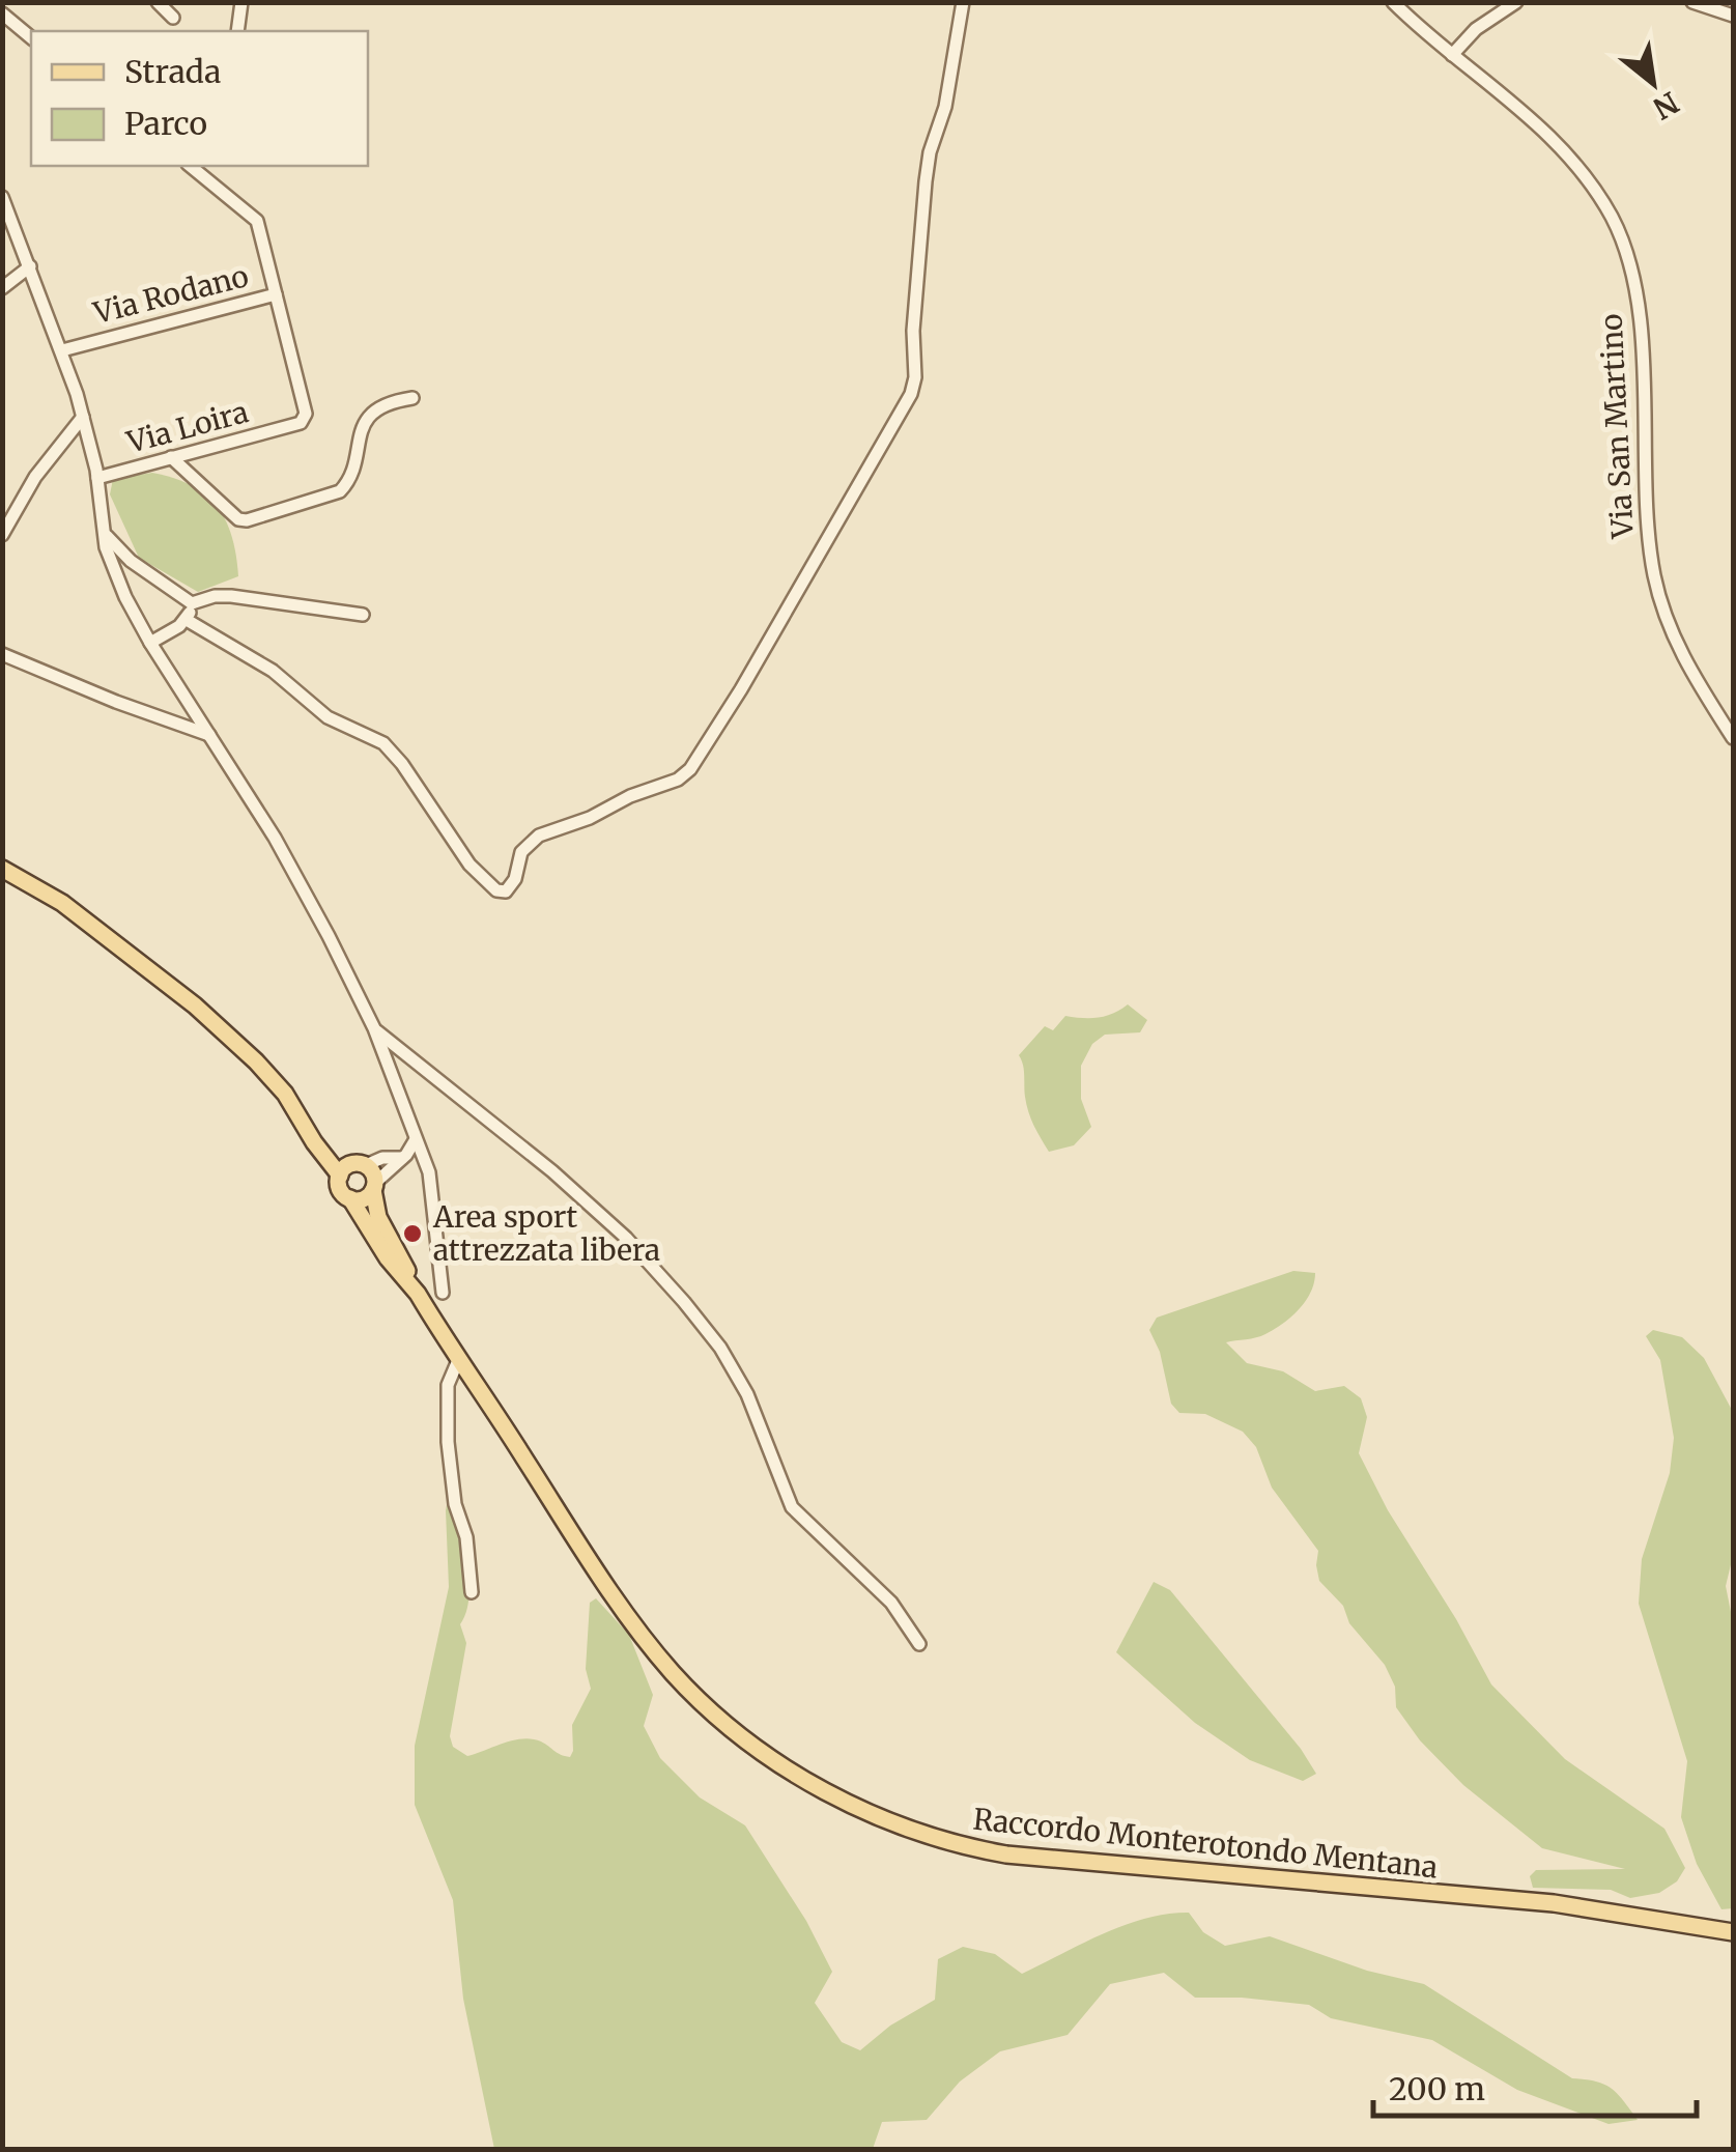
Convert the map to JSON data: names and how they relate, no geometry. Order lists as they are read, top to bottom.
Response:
{
  "streets": {
    "main road": ["Raccordo Monterotondo Mentana"],
    "street": ["Via Rodano", "Via San Martino", "Via Loira"]
  },
  "crossings": [
    ["Via Rodano", "Via Loira"]
  ],
  "places": ["Area sport attrezzata libera"],
  "legend": ["Strada", "Parco"],
  "scale_bar": "200 m",
  "north": "bottom right"
}
